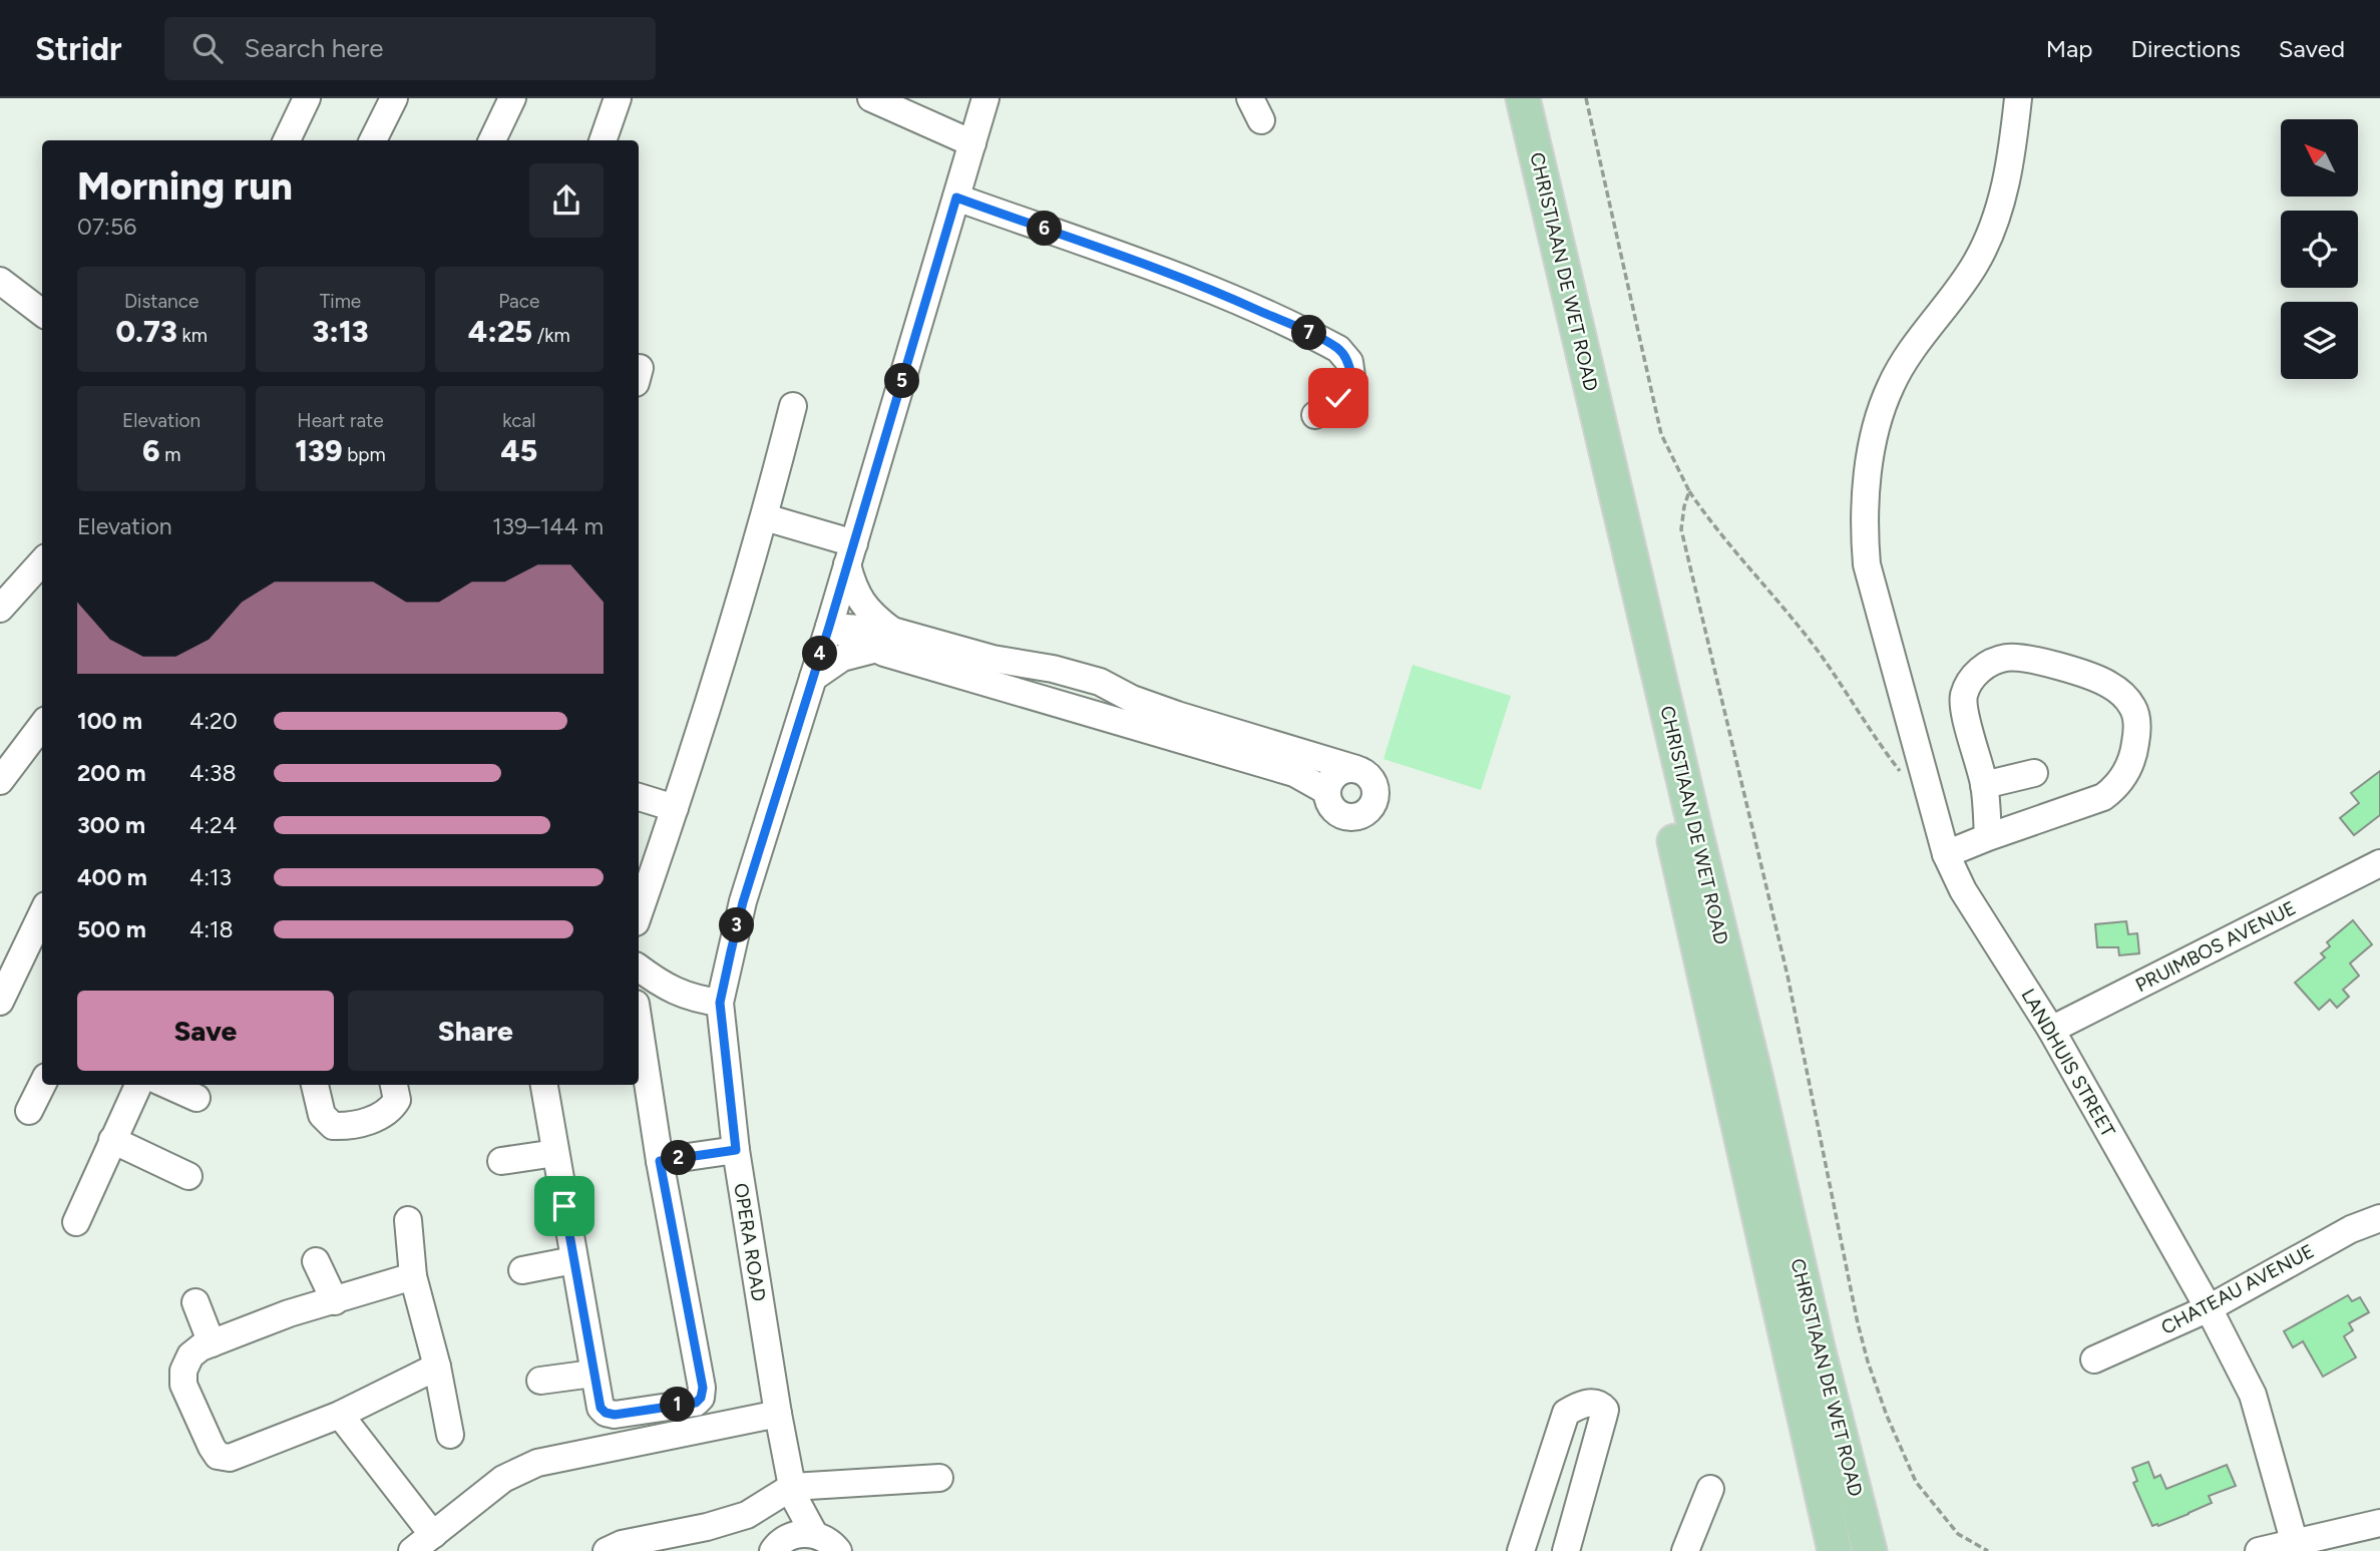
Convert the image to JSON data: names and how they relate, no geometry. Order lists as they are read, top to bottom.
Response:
{
  "streets": {
    "main road": ["CHRISTIAAN DE WET ROAD"],
    "street": [
      "PRUIMBOS AVENUE",
      "LANDHUIS STREET",
      "OPERA ROAD",
      "CHATEAU AVENUE"
    ]
  },
  "crossings": [
    ["PRUIMBOS AVENUE", "LANDHUIS STREET"],
    ["LANDHUIS STREET", "CHATEAU AVENUE"]
  ],
  "north": "top left",
  "page": {
    "header": "Stridr",
    "search": "Search here",
    "nav": ["Map", "Directions", "Saved"],
    "heading": ["Morning run", "07:56"],
    "pins": [
      "6",
      "7",
      "5",
      "4",
      "3",
      "2",
      "1"
    ],
    "stats": [
      ["Distance", "0.73 km"],
      ["Time", "3:13"],
      ["Pace", "4:25 /km"],
      ["Elevation", "6 m"],
      ["Heart rate", "139 bpm"],
      ["kcal", "45"]
    ],
    "chart": ["Elevation", "139–144 m"],
    "list": [
      {
        "name": "100 m",
        "note": "4:20"
      },
      {
        "name": "200 m",
        "note": "4:38"
      },
      {
        "name": "300 m",
        "note": "4:24"
      },
      {
        "name": "400 m",
        "note": "4:13"
      },
      {
        "name": "500 m",
        "note": "4:18"
      }
    ],
    "buttons": ["Save", "Share"]
  }
}
